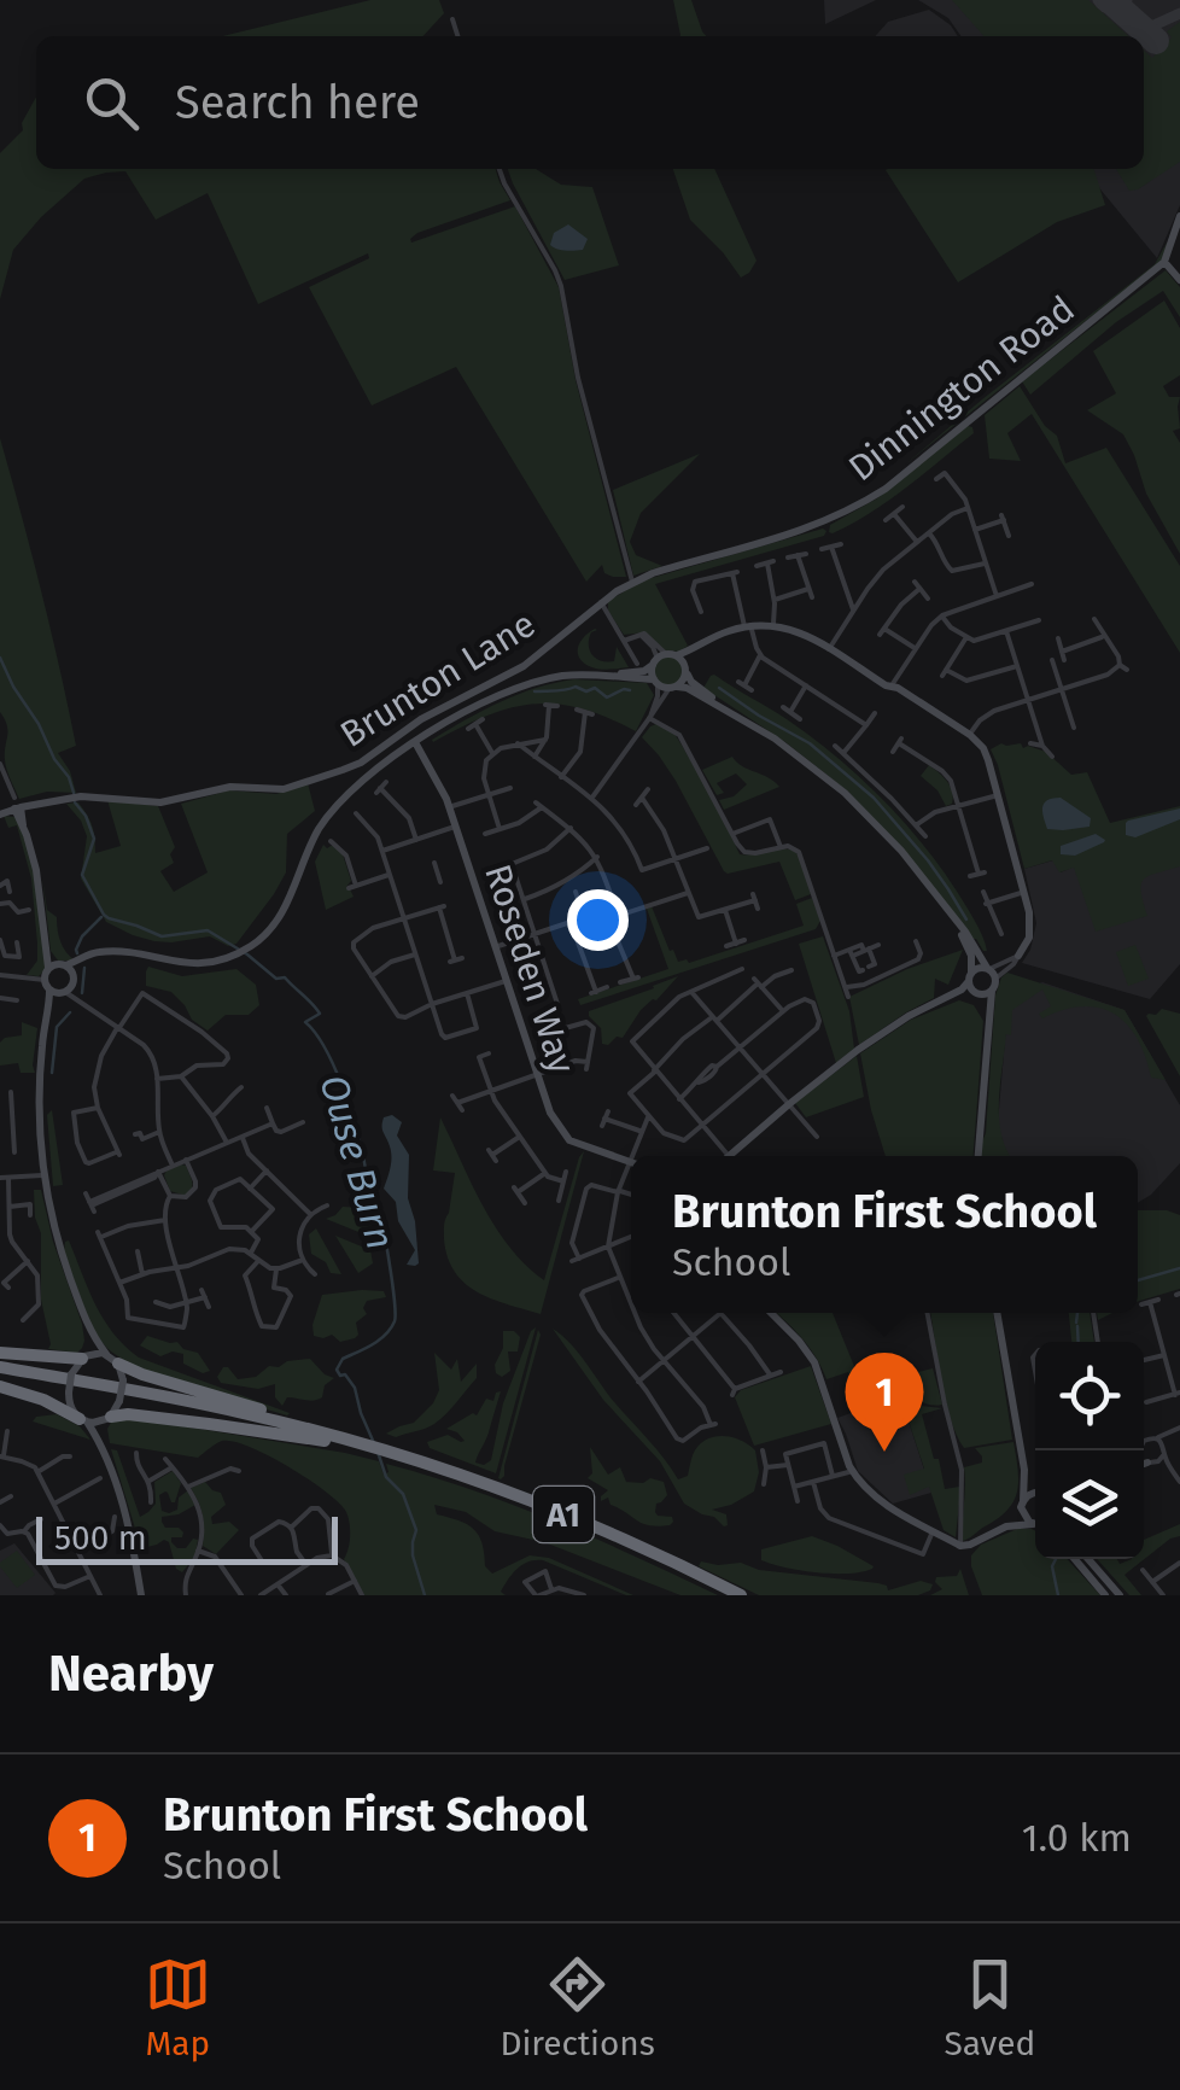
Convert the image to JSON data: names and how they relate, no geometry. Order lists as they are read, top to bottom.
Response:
{
  "streets": {
    "highway": ["A1"],
    "street": ["Dinnington Road", "Brunton Lane", "Roseden Way"]
  },
  "crossings": [
    ["Dinnington Road", "Brunton Lane"]
  ],
  "water": ["Ouse Burn"],
  "scale_bar": "500 m",
  "page": {
    "search": "Search here",
    "popup": ["Brunton First School", "School"],
    "pins": "1",
    "scale": "500 m",
    "heading": "Nearby",
    "list": [
      {
        "mark": "1",
        "name": "Brunton First School",
        "note": "School",
        "value": "1.0 km"
      }
    ],
    "nav": ["Map", "Directions", "Saved"]
  }
}
